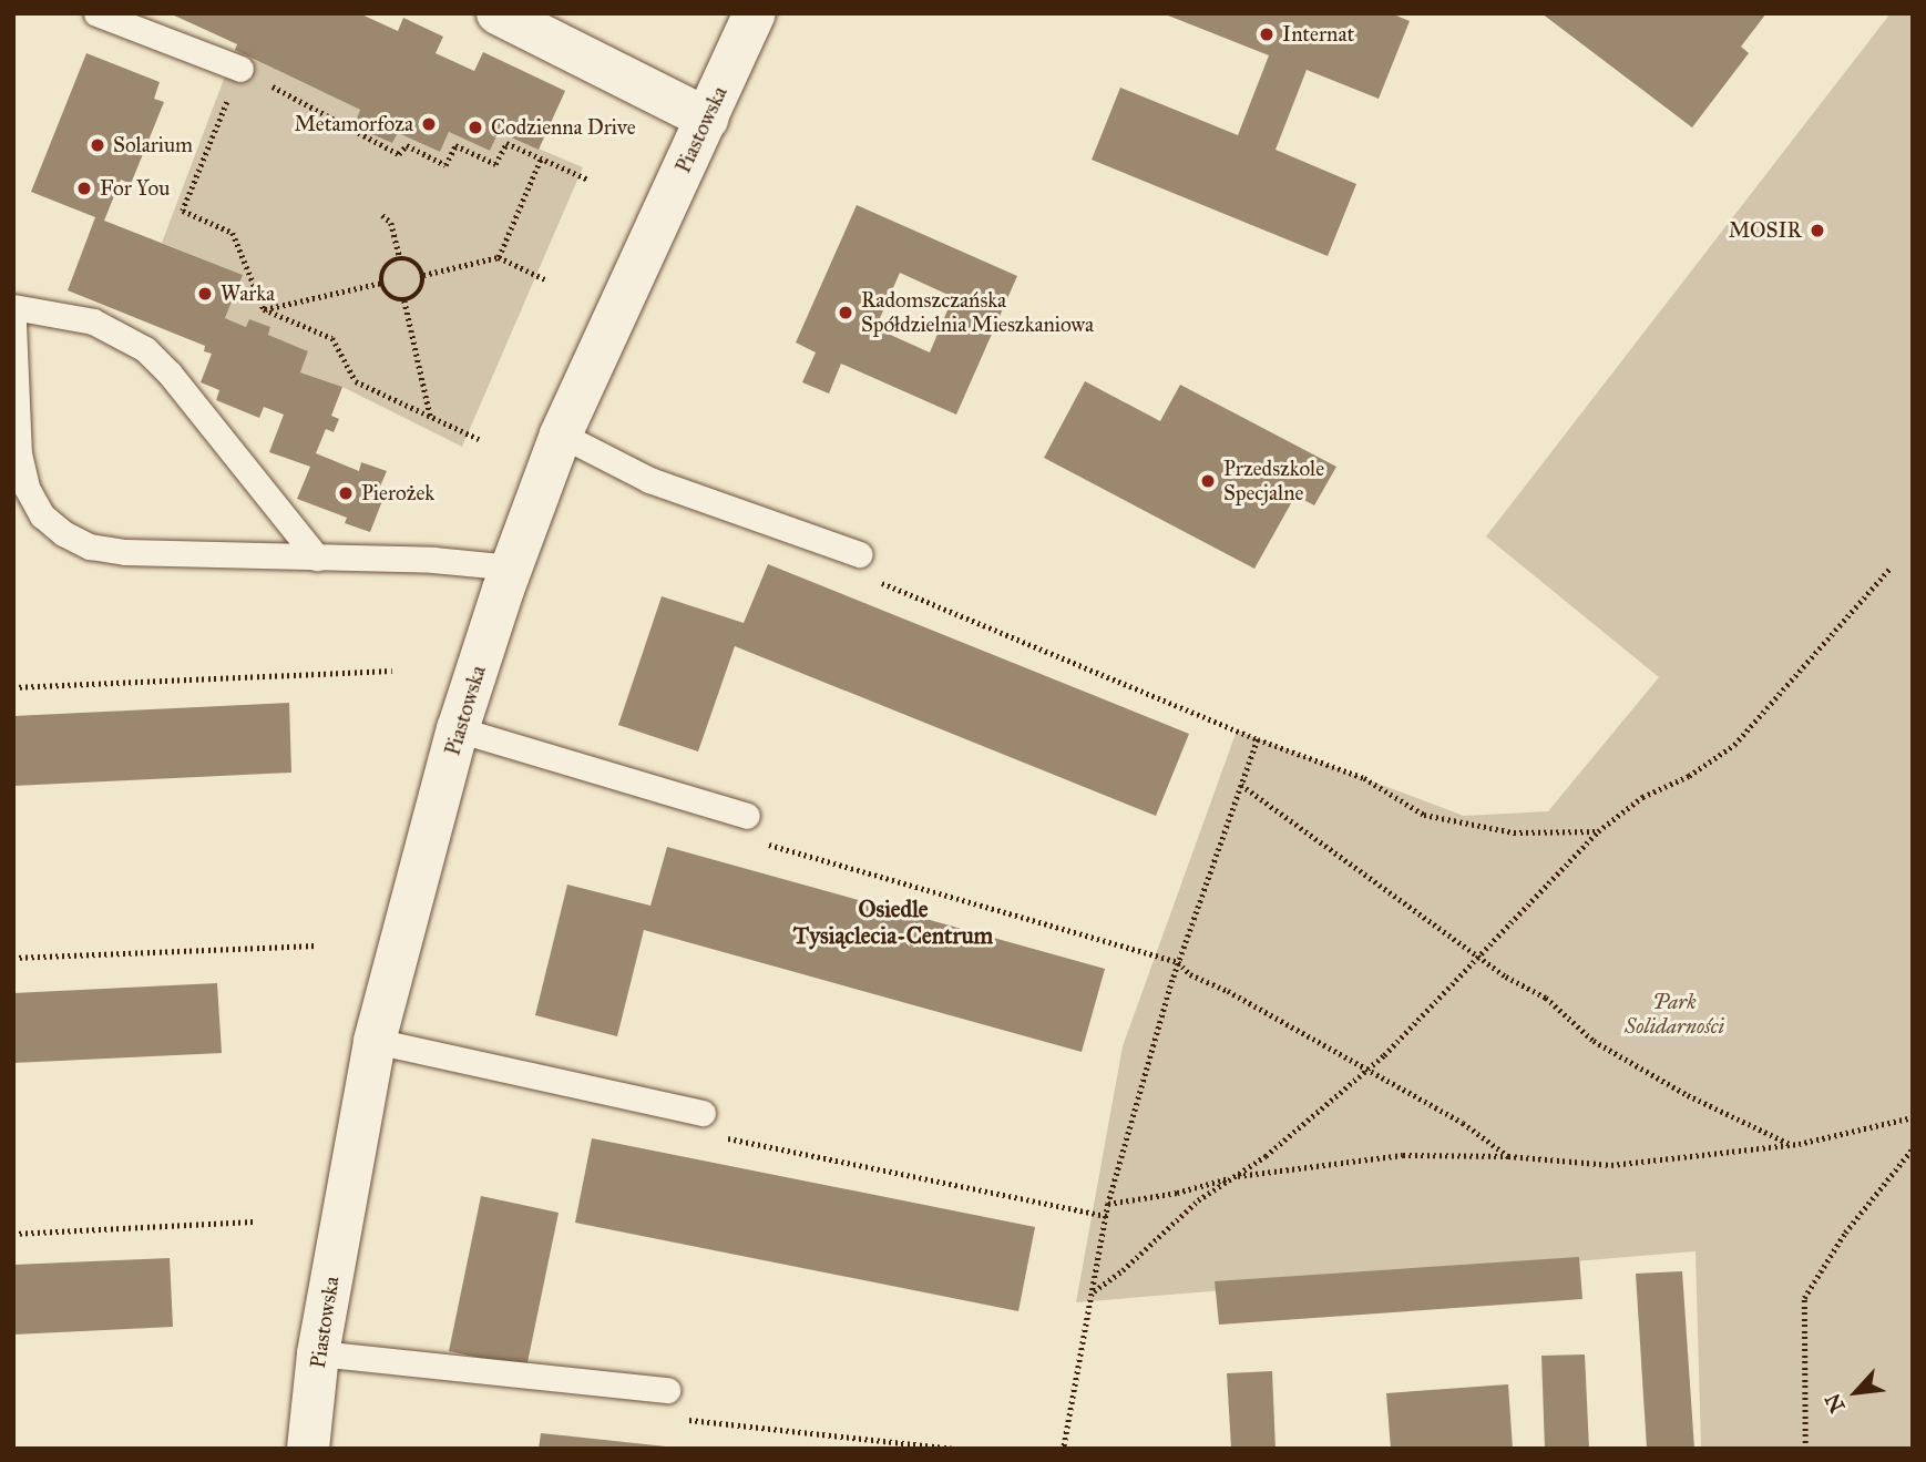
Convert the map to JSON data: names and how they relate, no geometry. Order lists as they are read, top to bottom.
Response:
{
  "streets": {
    "street": ["Piastowska"]
  },
  "districts": ["Osiedle Tysiąclecia-Centrum"],
  "parks": ["Park Solidarności"],
  "places": [
    "Internat",
    "Metamorfoza",
    "Codzienna Drive",
    "Solarium",
    "For You",
    "MOSIR",
    "Warka",
    "Radomszczańska Spółdzielnia Mieszkaniowa",
    "Przedszkole Specjalne",
    "Pierożek"
  ],
  "north": "bottom left"
}
